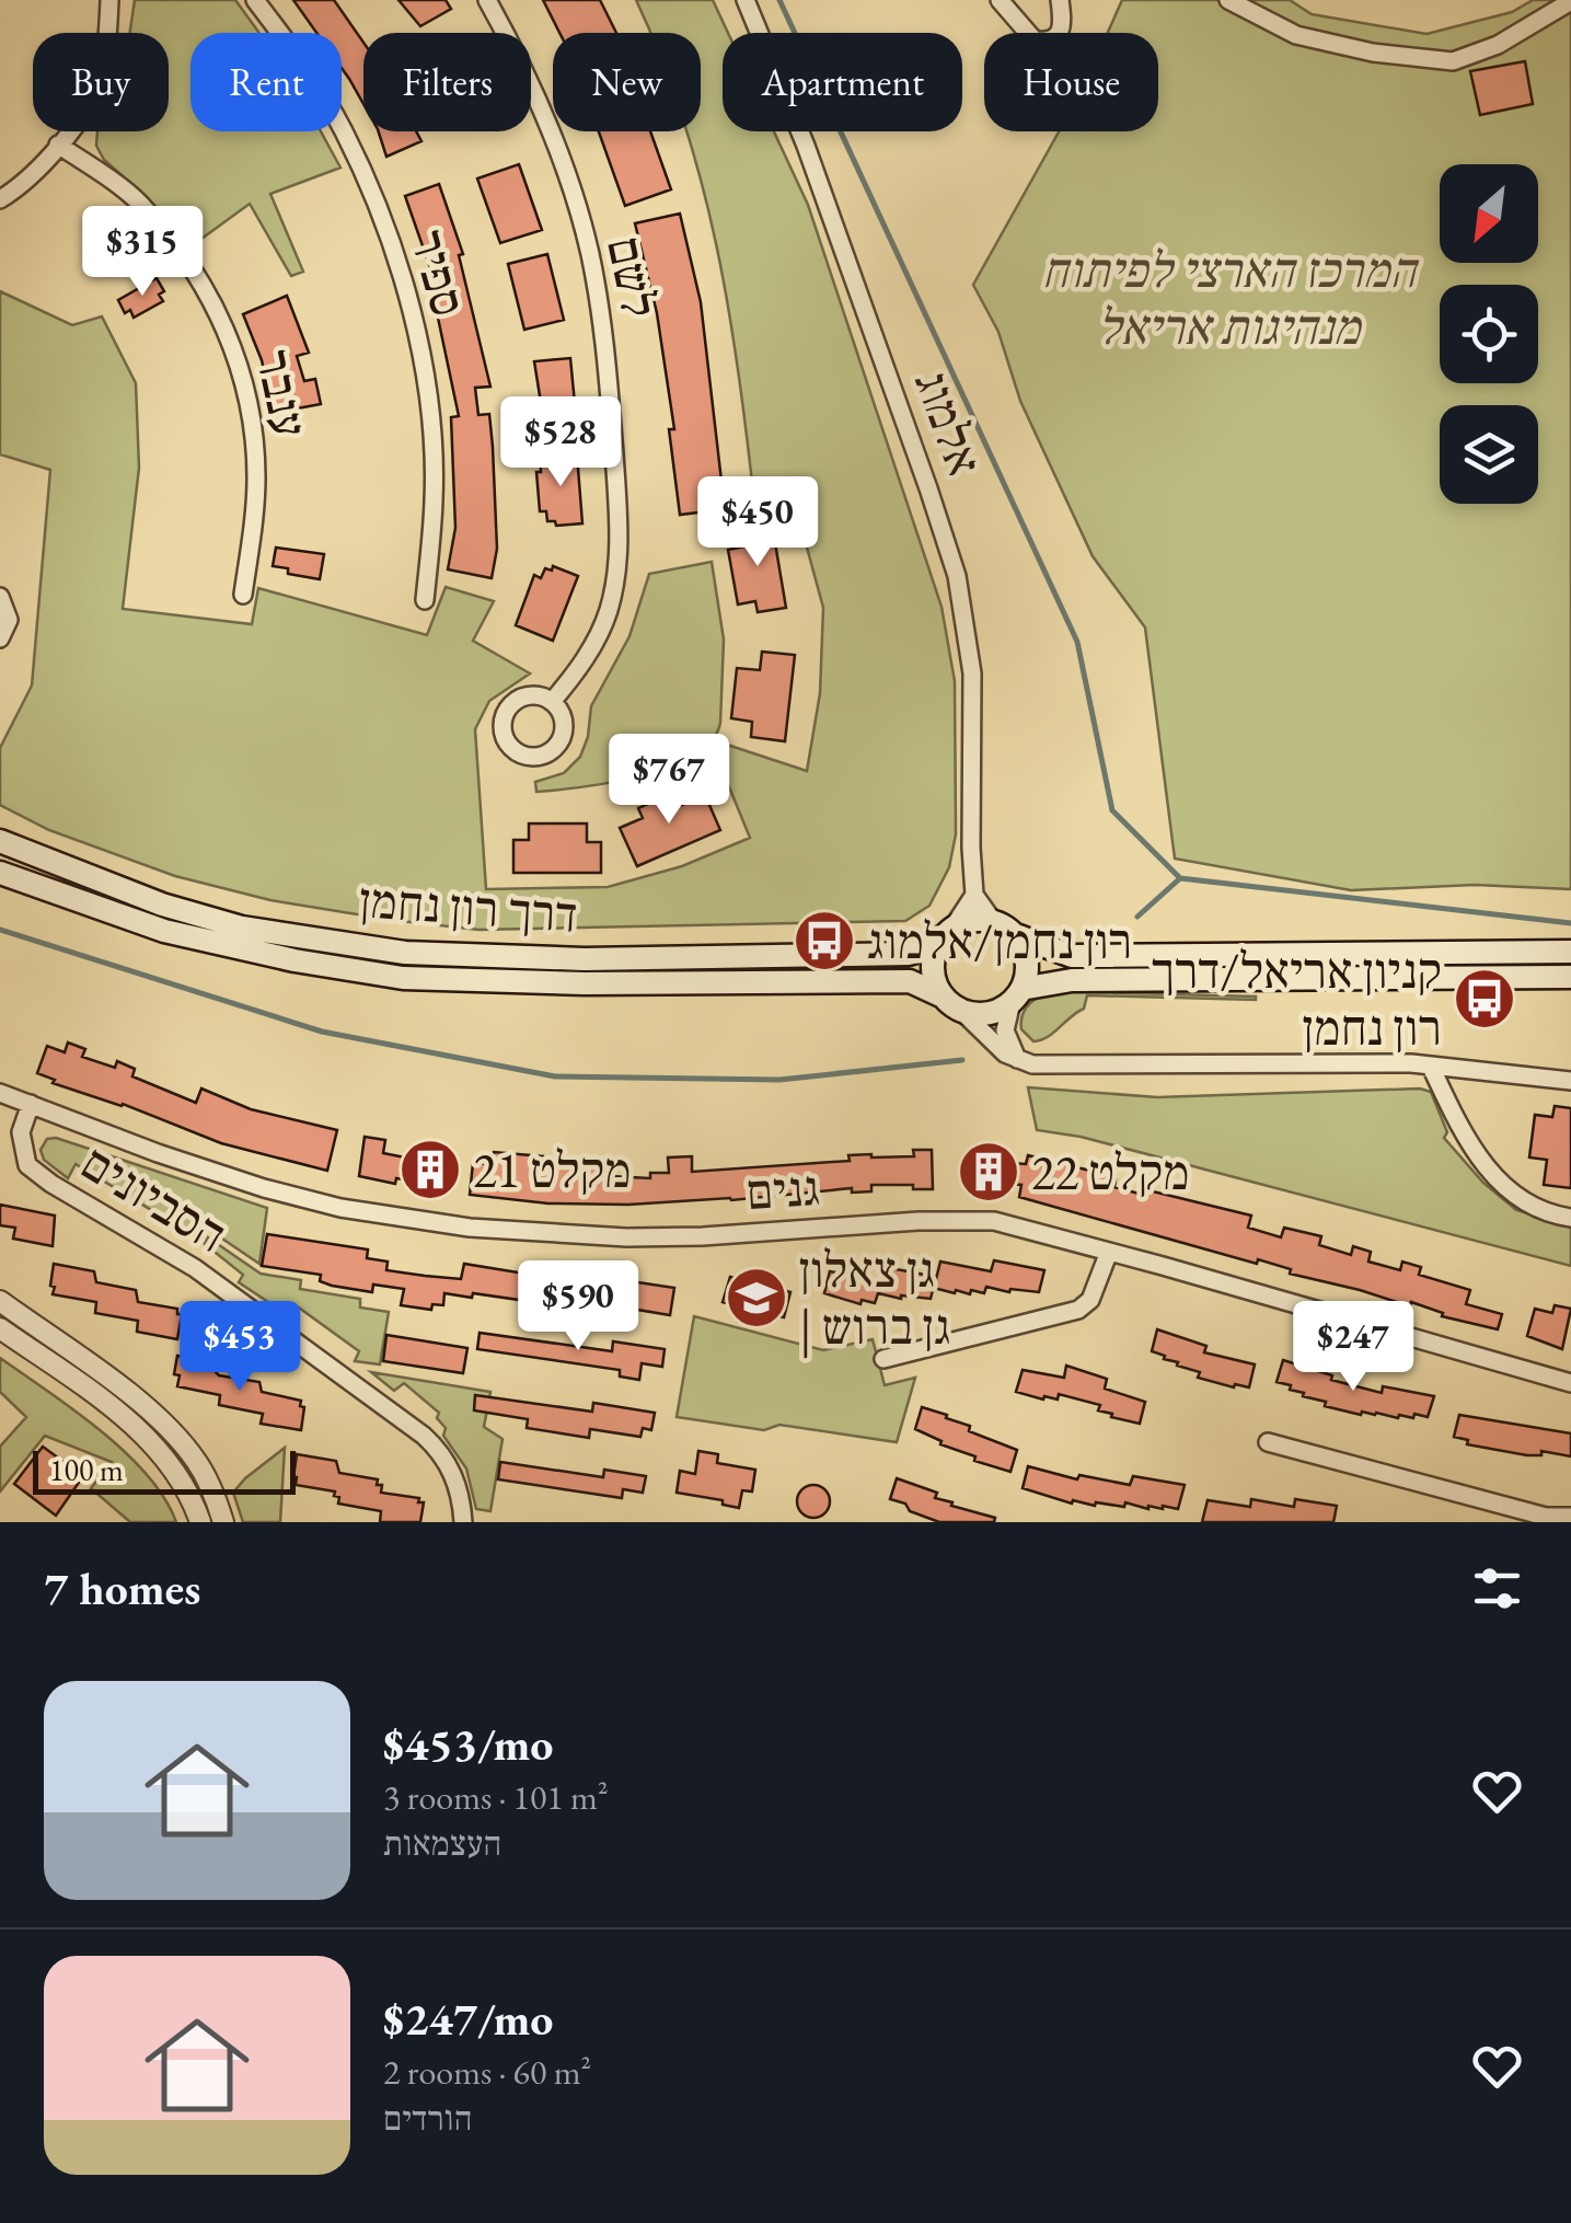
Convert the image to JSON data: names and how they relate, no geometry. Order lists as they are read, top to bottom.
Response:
{
  "streets": {
    "main road": ["דרך רון נחמן"],
    "street": [
      "ספיר",
      "לשם",
      "ענבר",
      "אלמוג",
      "גנים",
      "הסביונים"
    ]
  },
  "crossings": [
    ["גנים", "הסביונים"]
  ],
  "parks": ["המרכז הארצי לפיתוח מנהיגות אריאל"],
  "places": {
    "bus stop": ["רון נחמן/אלמוג", "קניון אריאל/דרך רון נחמן"],
    "building": ["מקלט 21", "מקלט 22"],
    "school or university": ["גן צאלון | גן ברוש"]
  },
  "scale_bar": "100 m",
  "north": "bottom left",
  "page": {
    "chip": [
      "Buy",
      "Rent",
      "Filters",
      "New",
      "Apartment",
      "House"
    ],
    "price": [
      "$315",
      "$528",
      "$450",
      "$767",
      "$590",
      "$453",
      "$247"
    ],
    "scale": "100 m",
    "heading": "7 homes",
    "list": [
      {
        "name": "$453/mo",
        "note": "3 rooms · 101 m² · העצמאות"
      },
      {
        "name": "$247/mo",
        "note": "2 rooms · 60 m² · הורדים"
      }
    ]
  }
}
